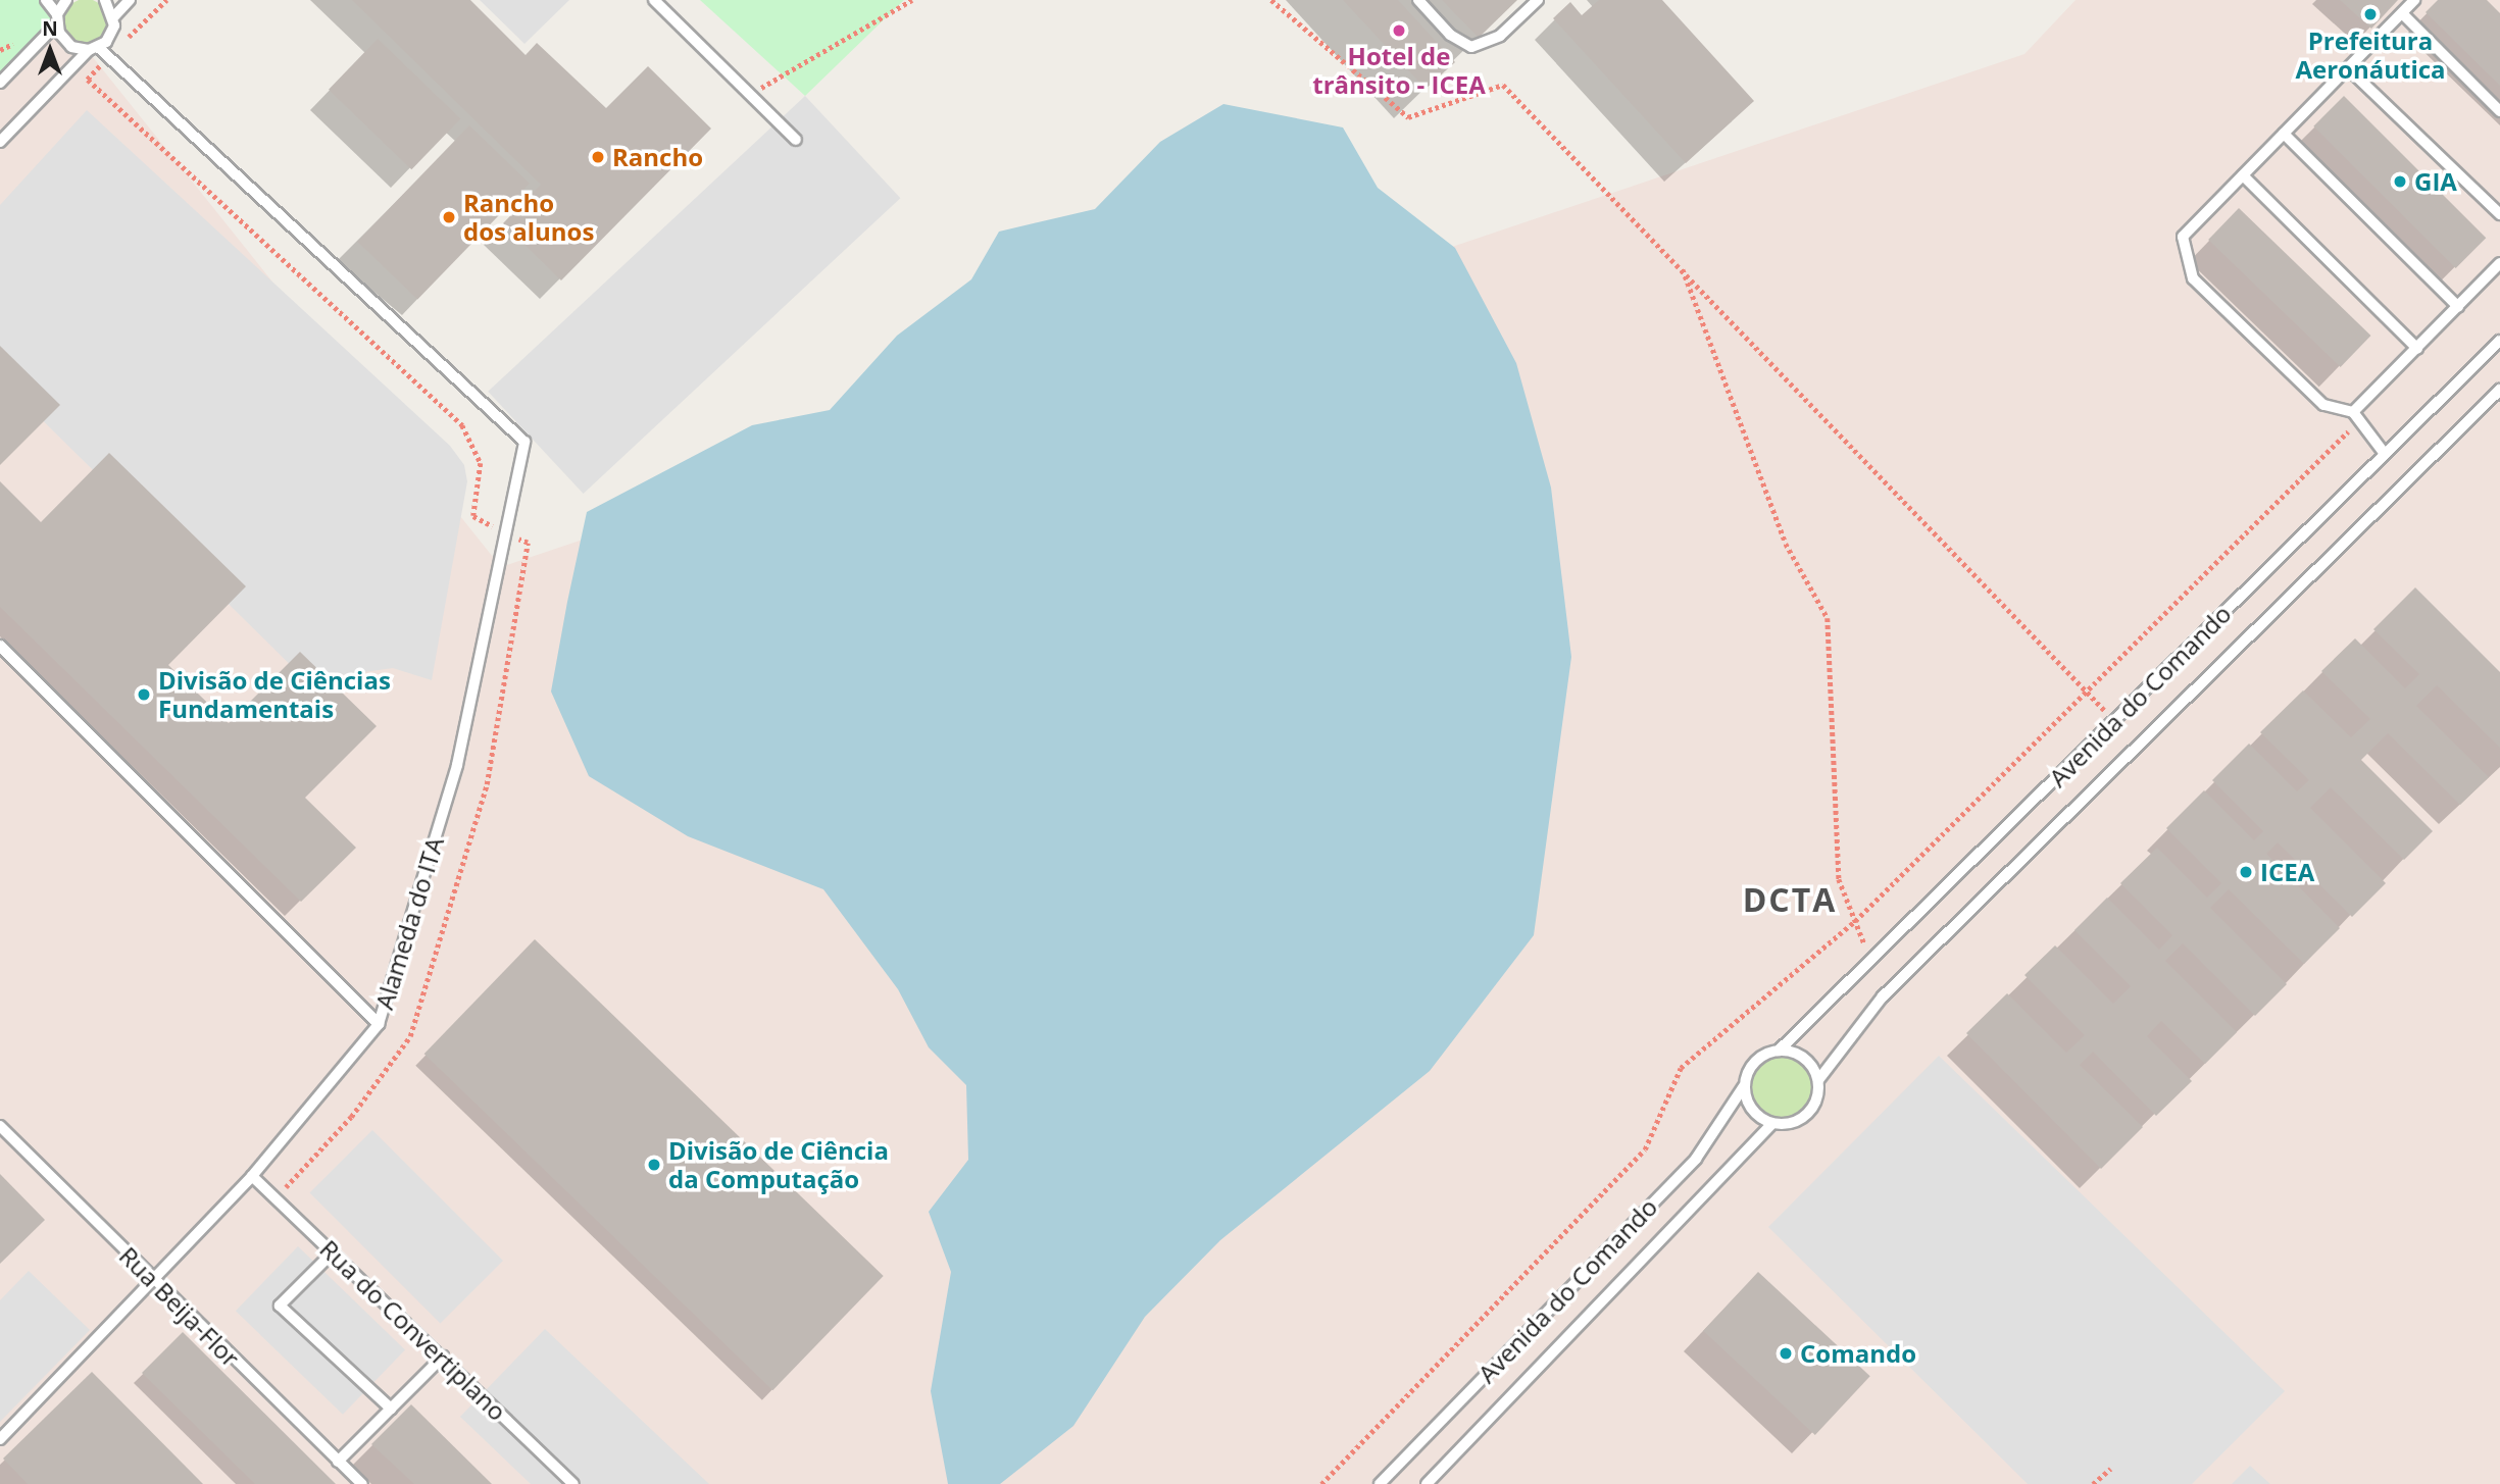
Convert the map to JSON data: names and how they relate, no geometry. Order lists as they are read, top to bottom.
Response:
{
  "streets": {
    "lane": [
      "Avenida do Comando",
      "Alameda do ITA",
      "Rua Beija-Flor",
      "Rua do Convertiplano"
    ]
  },
  "crossings": [
    ["Alameda do ITA", "Rua Beija-Flor"],
    ["Alameda do ITA", "Rua do Convertiplano"]
  ],
  "districts": ["DCTA"],
  "places": [
    "Prefeitura Aeronáutica",
    "Hotel de trânsito - ICEA",
    "Rancho",
    "GIA",
    "Rancho dos alunos",
    "Divisão de Ciências Fundamentais",
    "ICEA",
    "Divisão de Ciência da Computação",
    "Comando"
  ],
  "north": "top"
}
